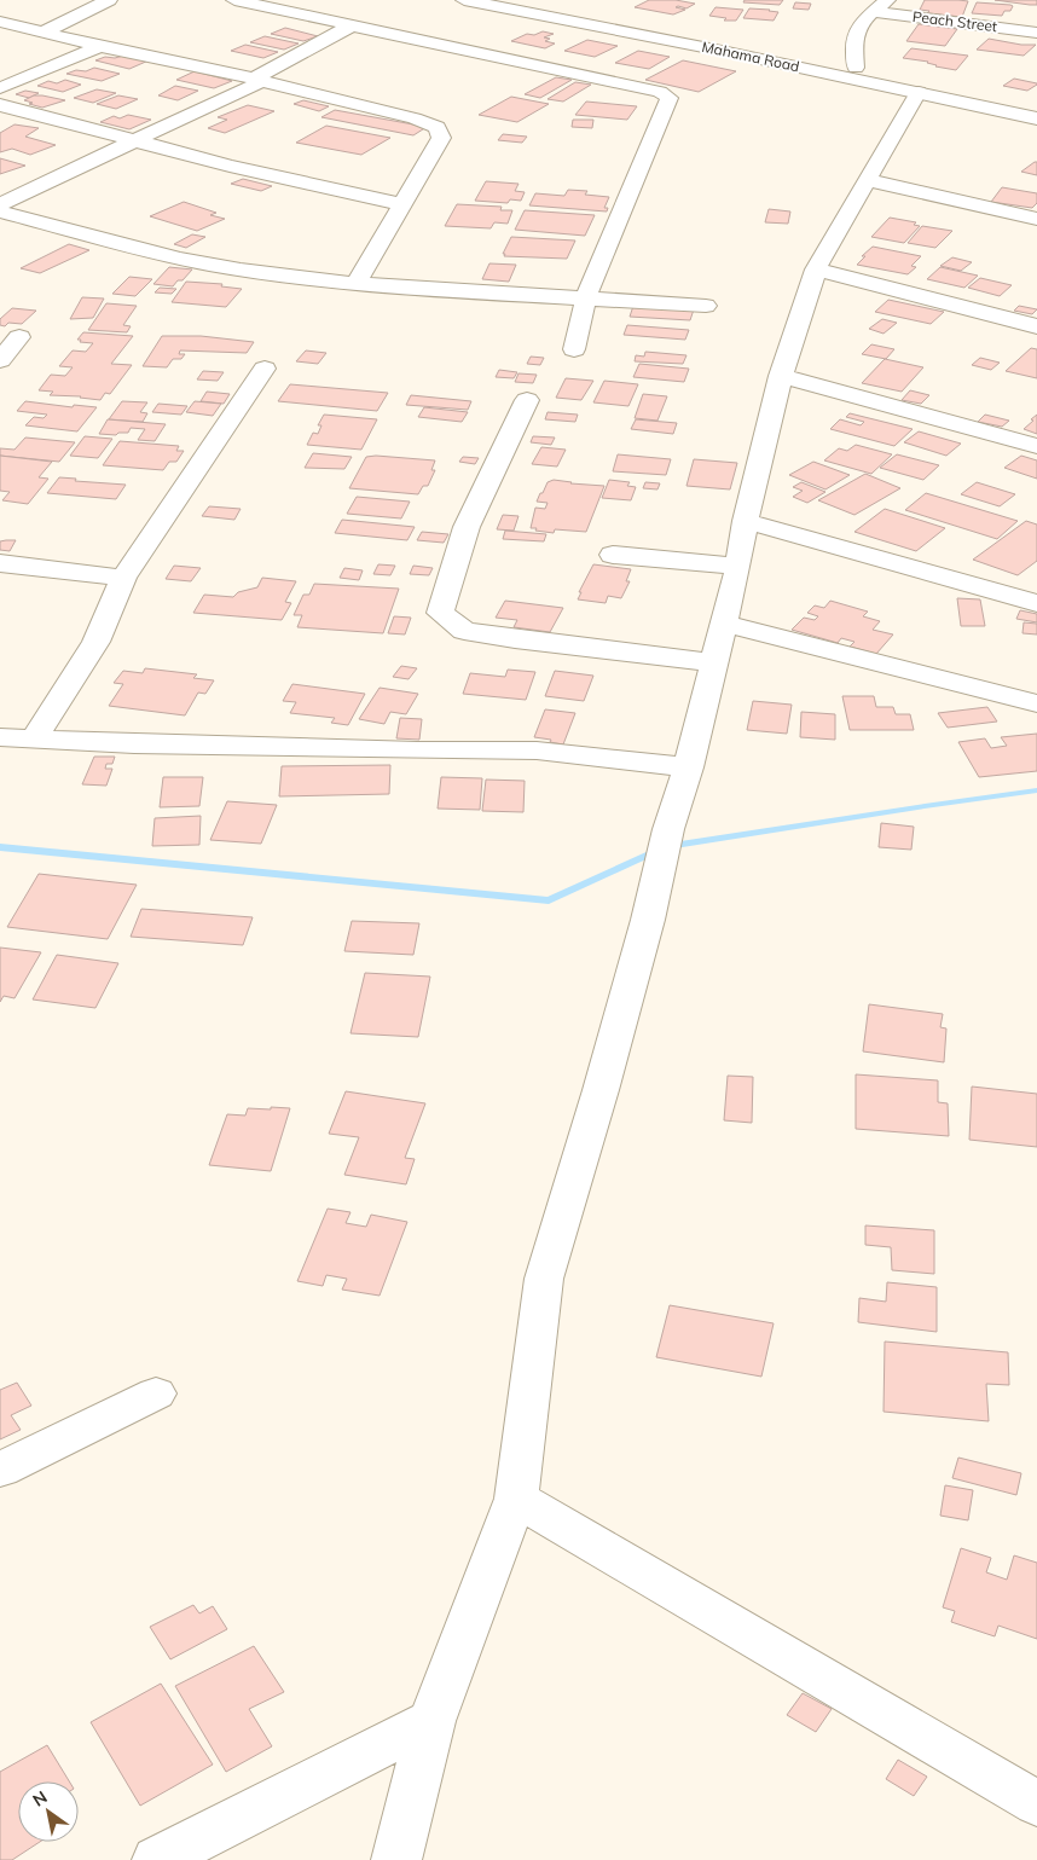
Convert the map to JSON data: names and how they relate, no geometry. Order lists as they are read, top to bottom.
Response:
{
  "streets": {
    "street": ["Peach Street", "Mahama Road"]
  },
  "north": "top left"
}
